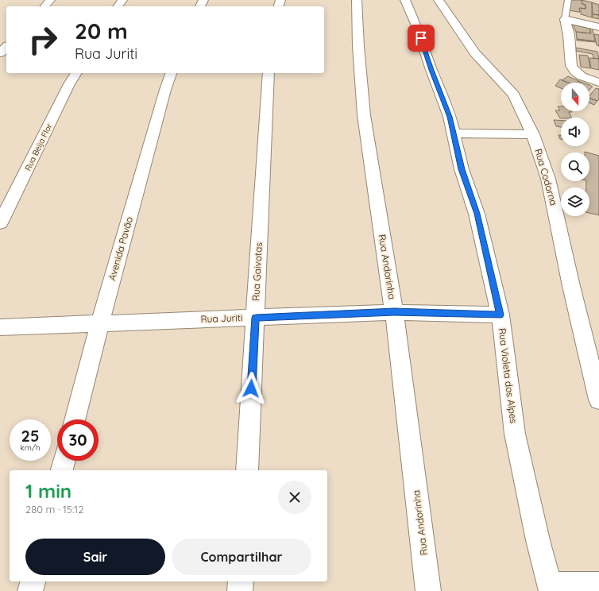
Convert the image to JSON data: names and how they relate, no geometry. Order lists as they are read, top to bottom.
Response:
{
  "streets": {
    "street": [
      "Rua Beija Flor",
      "Rua Codorna",
      "Avenida Pavão",
      "Rua Andorinha",
      "Rua Gaivotas",
      "Rua Juriti",
      "Rua Violeta dos Alpes"
    ]
  },
  "crossings": [
    ["Avenida Pavão", "Rua Juriti"],
    ["Rua Andorinha", "Rua Juriti"],
    ["Rua Gaivotas", "Rua Juriti"],
    ["Rua Juriti", "Rua Violeta dos Alpes"]
  ],
  "north": "bottom",
  "page": {
    "turn": ["20 m", "Rua Juriti"],
    "speed": "25 km/h",
    "limit": "30",
    "heading": ["1 min", "280 m · 15:12"],
    "buttons": ["Sair", "Compartilhar"]
  }
}
